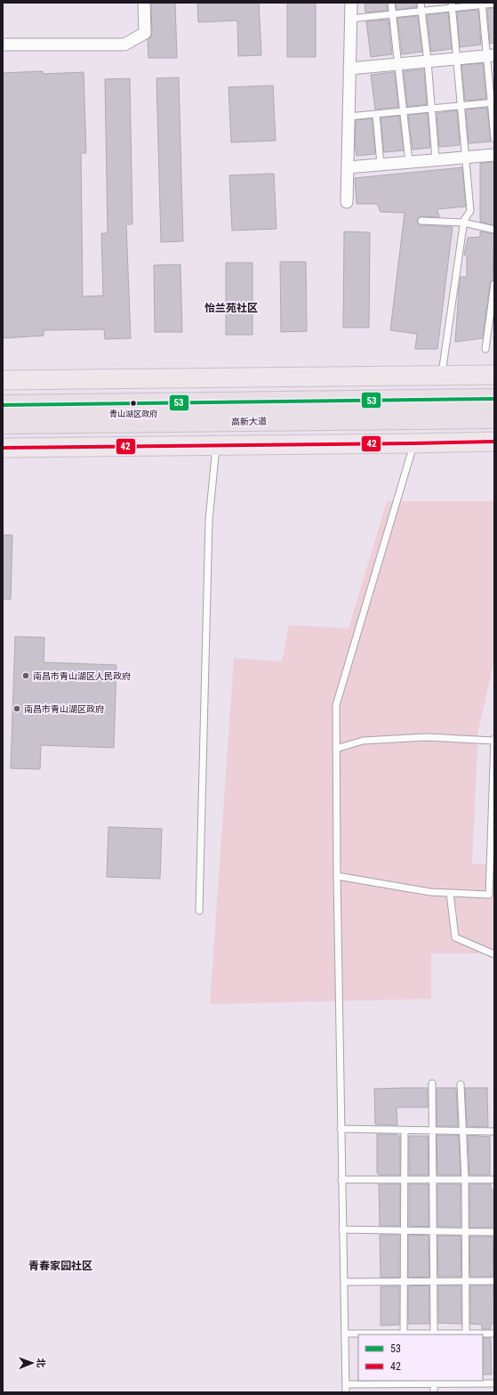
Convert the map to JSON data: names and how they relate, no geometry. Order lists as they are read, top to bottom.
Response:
{
  "streets": {
    "highway": ["高新大道"]
  },
  "districts": ["怡兰苑社区", "青春家园社区"],
  "places": ["青山湖区政府", "南昌市青山湖区人民政府", "南昌市青山湖区政府"],
  "lines": ["transit line 53", "transit line 42"],
  "legend": ["53", "42"],
  "north": "right"
}
